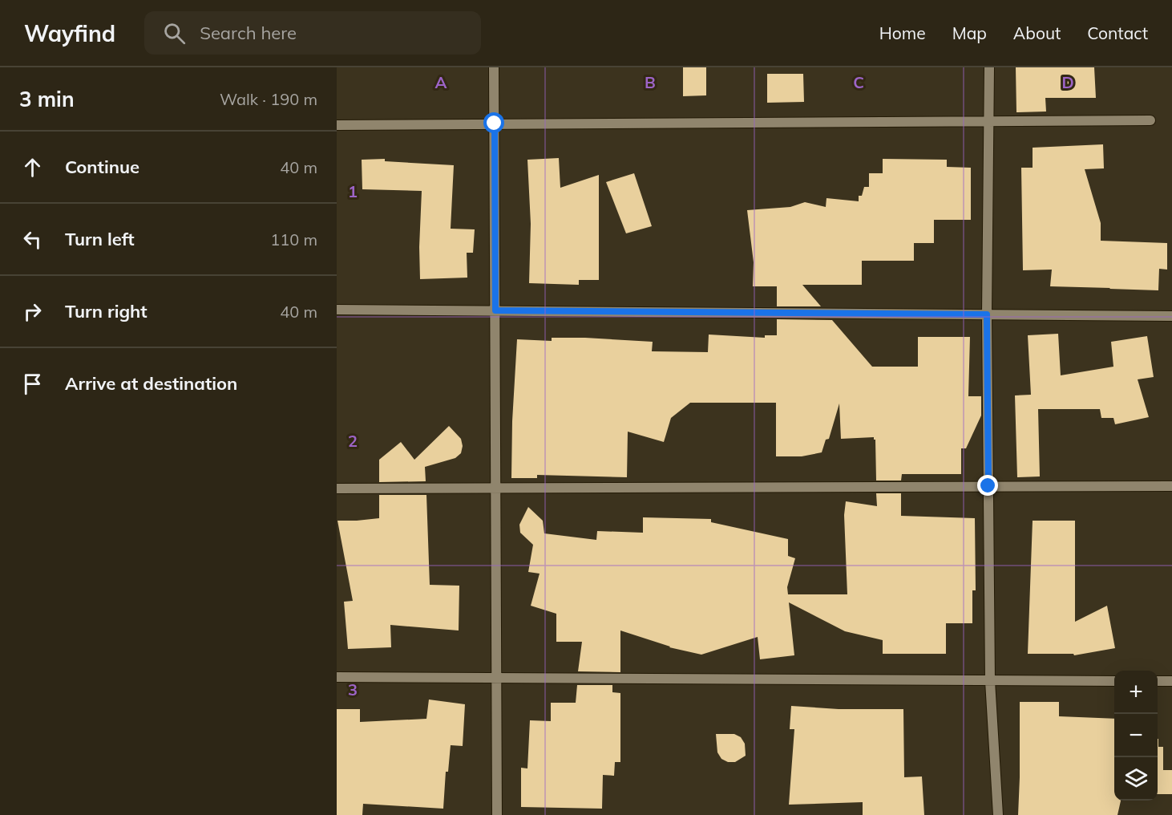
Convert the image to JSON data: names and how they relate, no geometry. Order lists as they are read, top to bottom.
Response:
{
  "page": {
    "header": "Wayfind",
    "search": "Search here",
    "nav": [
      "Home",
      "Map",
      "About",
      "Contact"
    ],
    "heading": ["3 min", "Walk · 190 m"],
    "list": [
      ["Continue", "40 m"],
      ["Turn left", "110 m"],
      ["Turn right", "40 m"],
      "Arrive at destination"
    ],
    "map_buttons": ["+", "−"]
  },
  "grid": {
    "columns": [
      "A",
      "B",
      "C",
      "D"
    ],
    "rows": ["1", "2", "3"]
  }
}
